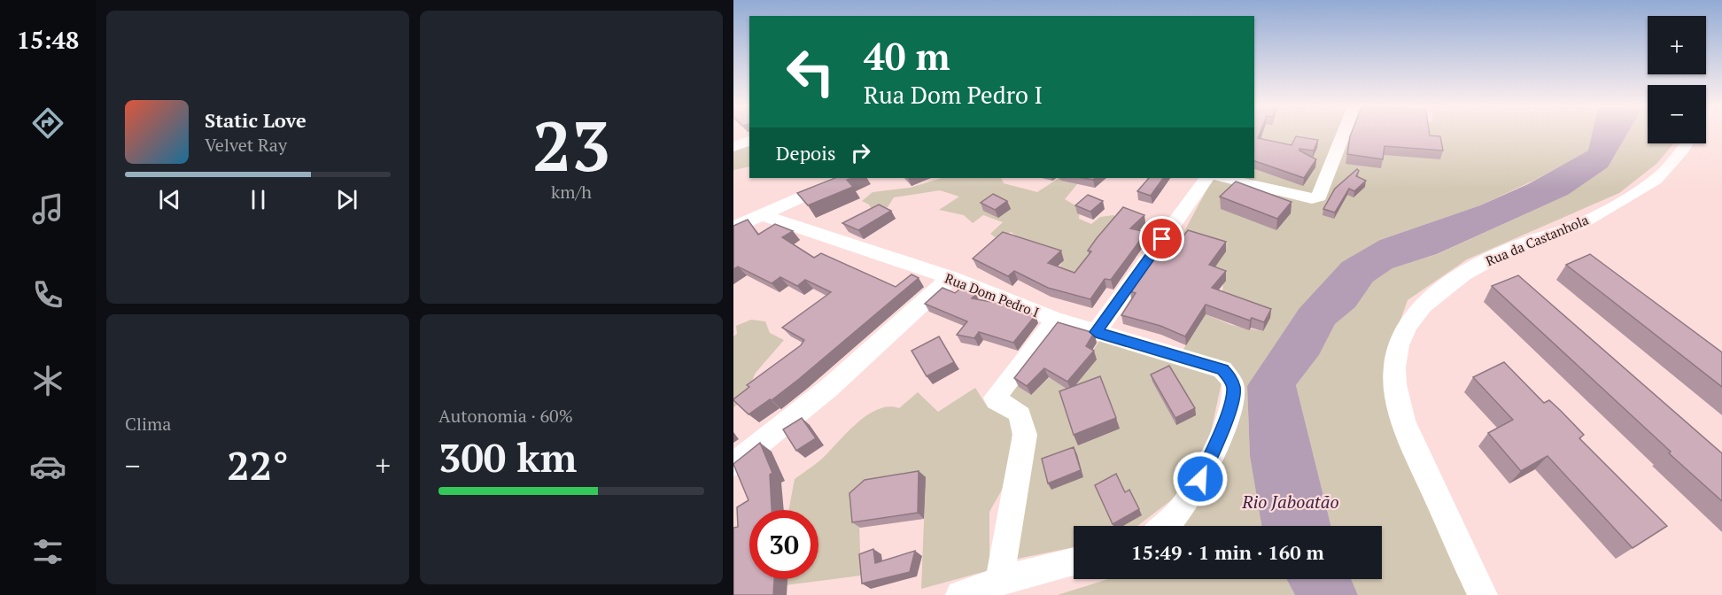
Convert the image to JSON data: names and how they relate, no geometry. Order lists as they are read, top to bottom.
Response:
{
  "streets": {
    "street": ["Rua da Castanhola", "Rua Dom Pedro I"]
  },
  "water": ["Rio Jaboatão"],
  "page": {
    "tabs": "15:48",
    "tile": [
      ["23", "km/h"],
      "Clima",
      ["Autonomia · 60%", "300 km"]
    ],
    "map_buttons": ["+", "−"],
    "turn": ["40 m", "Rua Dom Pedro I"],
    "song": ["Static Love", "Velvet Ray"],
    "then": "Depois",
    "heat": ["−", "22°", "+"],
    "limit": "30",
    "trip": "15:49 · 1 min · 160 m"
  }
}
